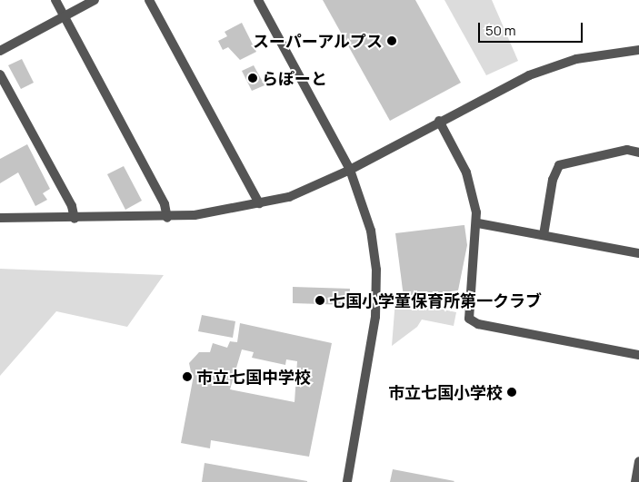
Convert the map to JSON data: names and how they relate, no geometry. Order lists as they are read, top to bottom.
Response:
{
  "places": [
    "スーパーアルプス",
    "らぽーと",
    "七国小学童保育所第一クラブ",
    "市立七国中学校",
    "市立七国小学校"
  ],
  "scale_bar": "50 m"
}
